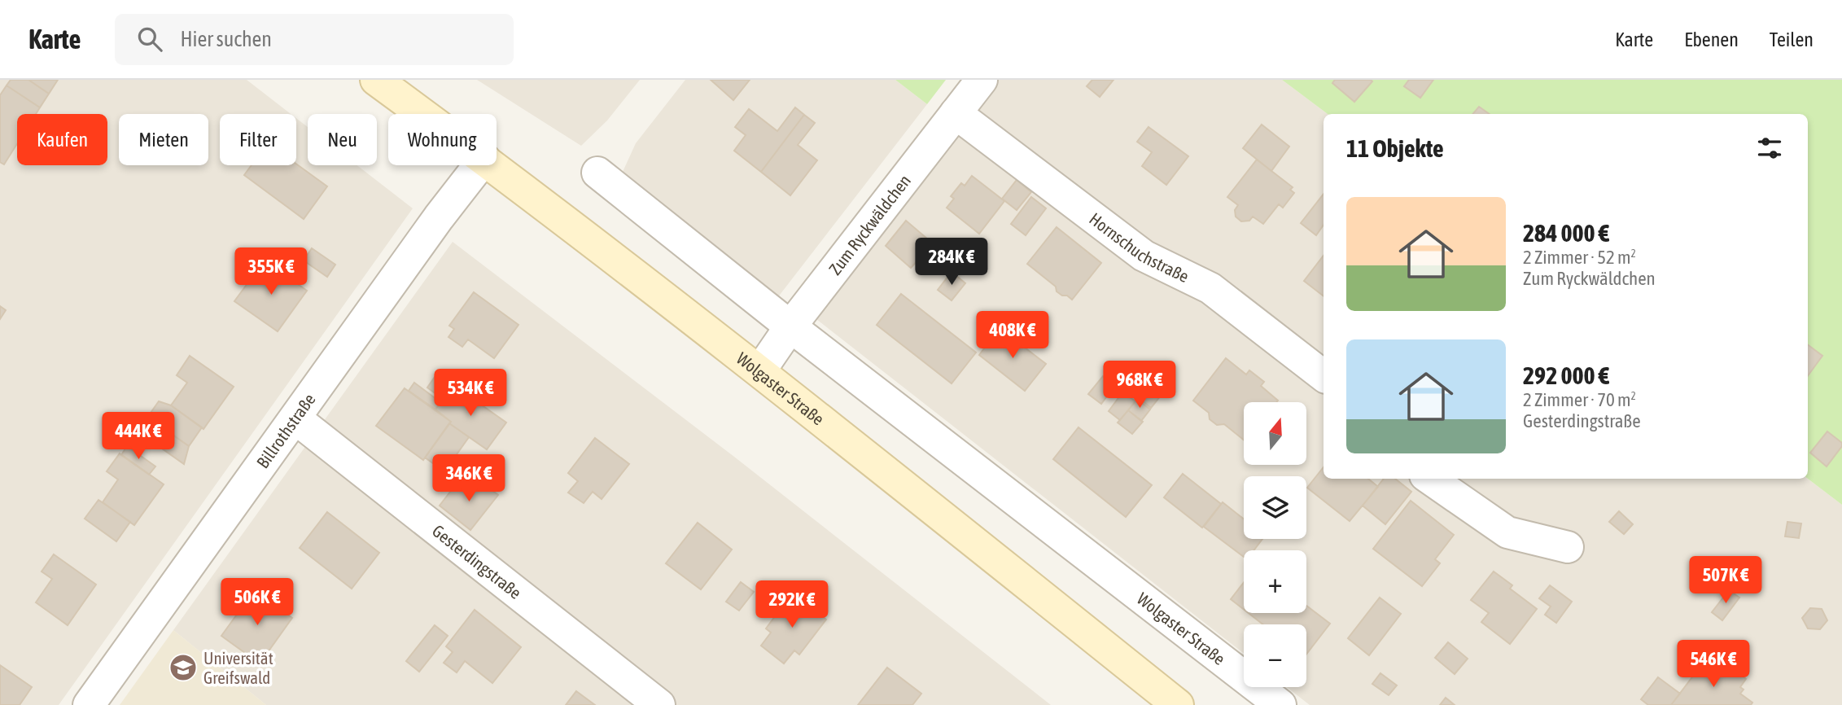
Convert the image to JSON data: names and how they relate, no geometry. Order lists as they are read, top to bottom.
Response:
{
  "streets": {
    "main road": ["Wolgaster Straße"],
    "street": [
      "Zum Ryckwäldchen",
      "Hornschuchstraße",
      "Billrothstraße",
      "Gesterdingstraße"
    ]
  },
  "crossings": [
    ["Zum Ryckwäldchen", "Hornschuchstraße"],
    ["Zum Ryckwäldchen", "Wolgaster Straße"],
    ["Billrothstraße", "Gesterdingstraße"]
  ],
  "places": {
    "school or university": ["Universität Greifswald"]
  },
  "north": "top",
  "page": {
    "header": "Karte",
    "search": "Hier suchen",
    "nav": ["Karte", "Ebenen", "Teilen"],
    "chip": [
      "Kaufen",
      "Mieten",
      "Filter",
      "Neu",
      "Wohnung"
    ],
    "heading": "11 Objekte",
    "list": [
      {
        "name": "284 000 €",
        "note": "2 Zimmer · 52 m² · Zum Ryckwäldchen"
      },
      {
        "name": "292 000 €",
        "note": "2 Zimmer · 70 m² · Gesterdingstraße"
      }
    ],
    "price": [
      "284K €",
      "355K €",
      "408K €",
      "968K €",
      "534K €",
      "444K €",
      "346K €",
      "507K €",
      "506K €",
      "292K €",
      "546K €"
    ],
    "map_buttons": ["+", "−"]
  }
}
